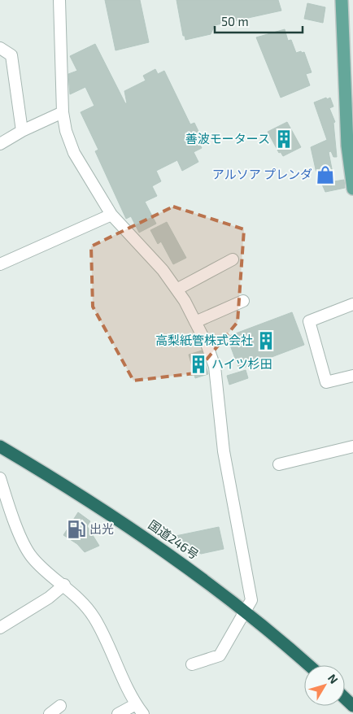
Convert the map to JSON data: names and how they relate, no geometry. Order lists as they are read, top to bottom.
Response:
{
  "streets": {
    "highway": ["国道246号"]
  },
  "places": {
    "building": ["善波モータース", "高梨紙管株式会社", "ハイツ杉田"],
    "shop": ["アルソア プレンダ"],
    "fuel station": ["出光"]
  },
  "scale_bar": "50 m",
  "north": "top right"
}
